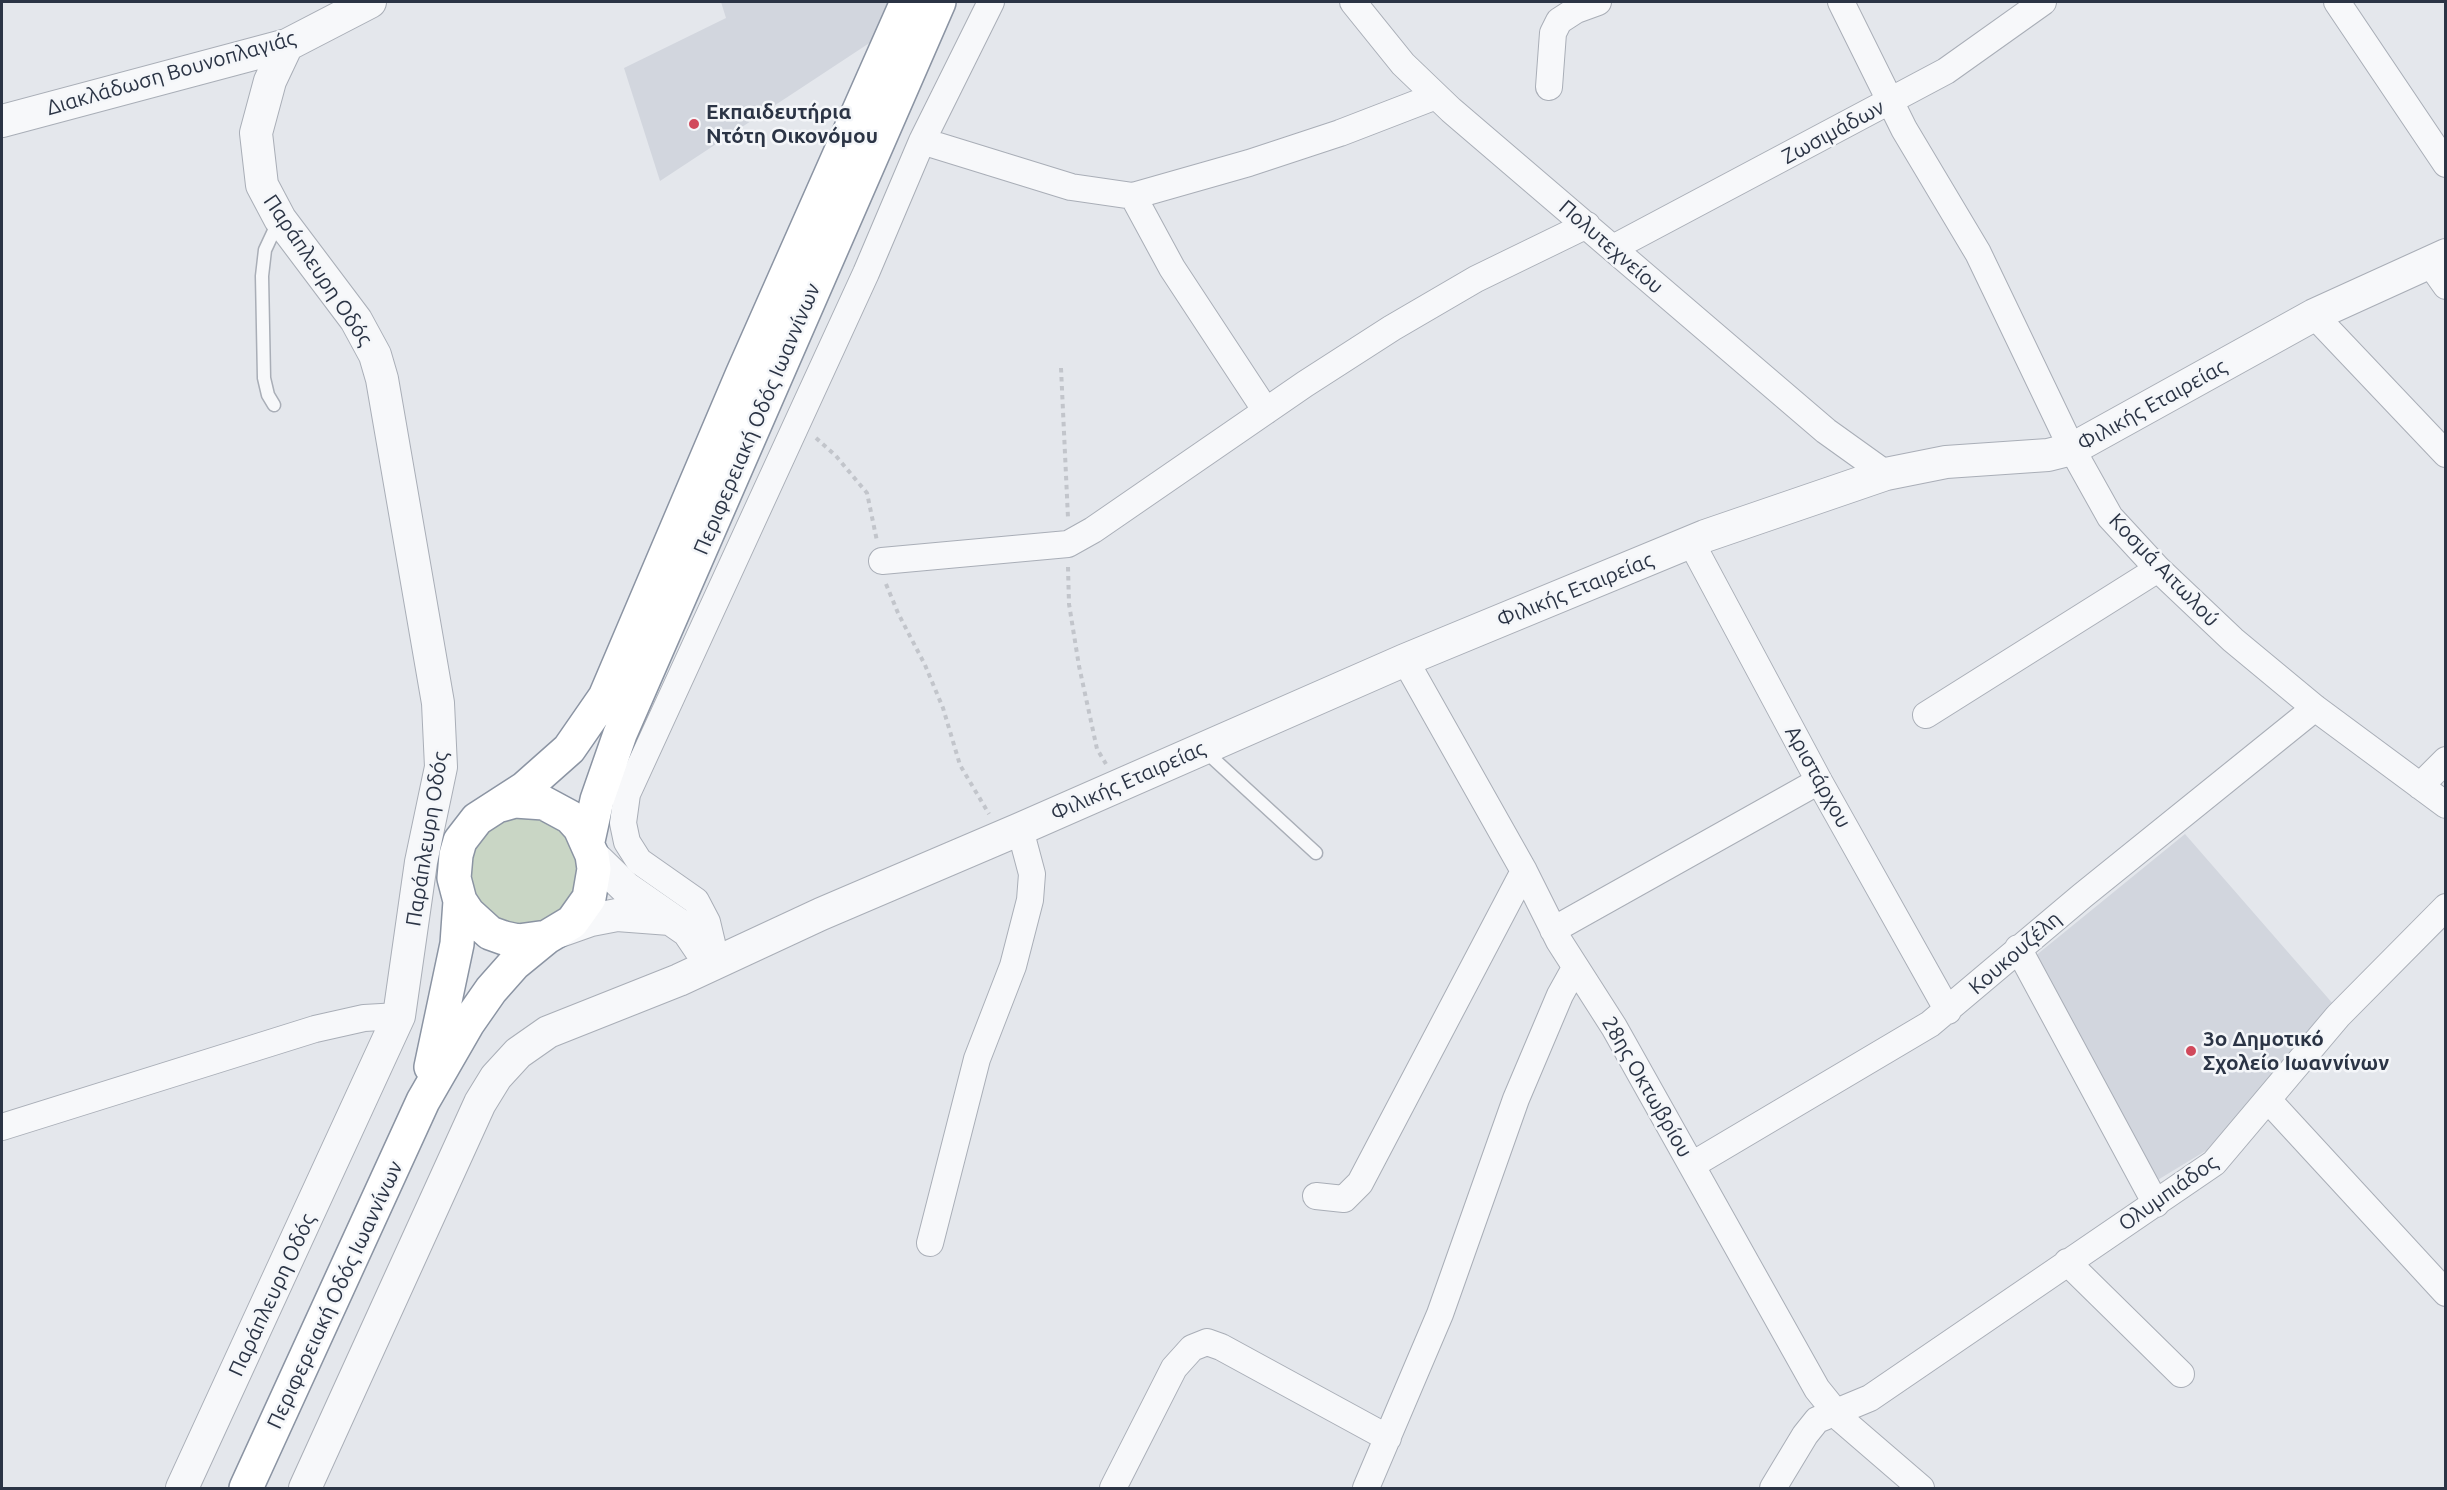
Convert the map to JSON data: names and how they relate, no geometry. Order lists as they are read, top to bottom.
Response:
{
  "streets": {
    "highway": ["Περιφερειακή Οδός Ιωαννίνων"],
    "street": [
      "Διακλάδωση Βουνοπλαγιάς",
      "Ζωσιμάδων",
      "Πολυτεχνείου",
      "Παράπλευρη Οδός",
      "Φιλικής Εταιρείας",
      "Κοσμά Αιτωλού",
      "Αριστάρχου",
      "Κουκουζέλη",
      "28ης Οκτωβρίου",
      "Ολυμπιάδος"
    ]
  },
  "crossings": [
    ["Διακλάδωση Βουνοπλαγιάς", "Παράπλευρη Οδός"],
    ["Ζωσιμάδων", "Πολυτεχνείου"],
    ["Ζωσιμάδων", "Κοσμά Αιτωλού"],
    ["Πολυτεχνείου", "Φιλικής Εταιρείας"],
    ["Φιλικής Εταιρείας", "Κοσμά Αιτωλού"],
    ["Φιλικής Εταιρείας", "Αριστάρχου"],
    ["Φιλικής Εταιρείας", "28ης Οκτωβρίου"],
    ["Κοσμά Αιτωλού", "Κουκουζέλη"],
    ["Αριστάρχου", "Κουκουζέλη"],
    ["Κουκουζέλη", "28ης Οκτωβρίου"],
    ["28ης Οκτωβρίου", "Ολυμπιάδος"]
  ],
  "places": ["Εκπαιδευτήρια Ντότη Οικονόμου", "3ο Δημοτικό Σχολείο Ιωαννίνων"]
}
